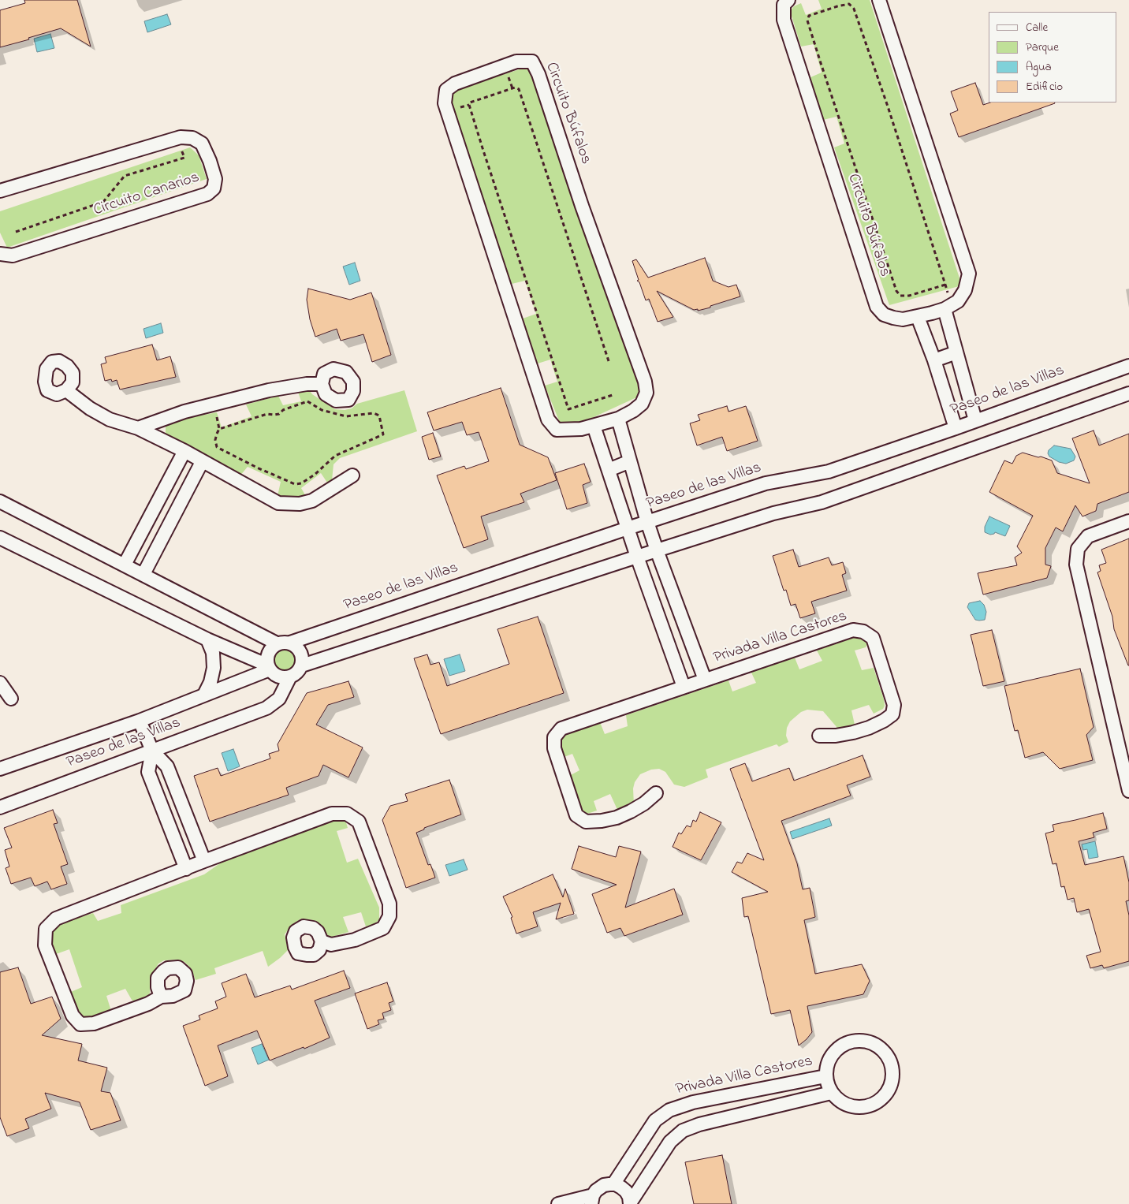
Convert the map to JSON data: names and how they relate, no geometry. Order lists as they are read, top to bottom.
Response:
{
  "streets": {
    "street": [
      "Circuito Búfalos",
      "Circuito Canarios",
      "Paseo de las Villas",
      "Privada Villa Castores"
    ]
  },
  "crossings": [
    ["Circuito Búfalos", "Privada Villa Castores"],
    ["Paseo de las Villas", "Privada Villa Castores"]
  ],
  "legend": [
    "Calle",
    "Parque",
    "Agua",
    "Edificio"
  ]
}
